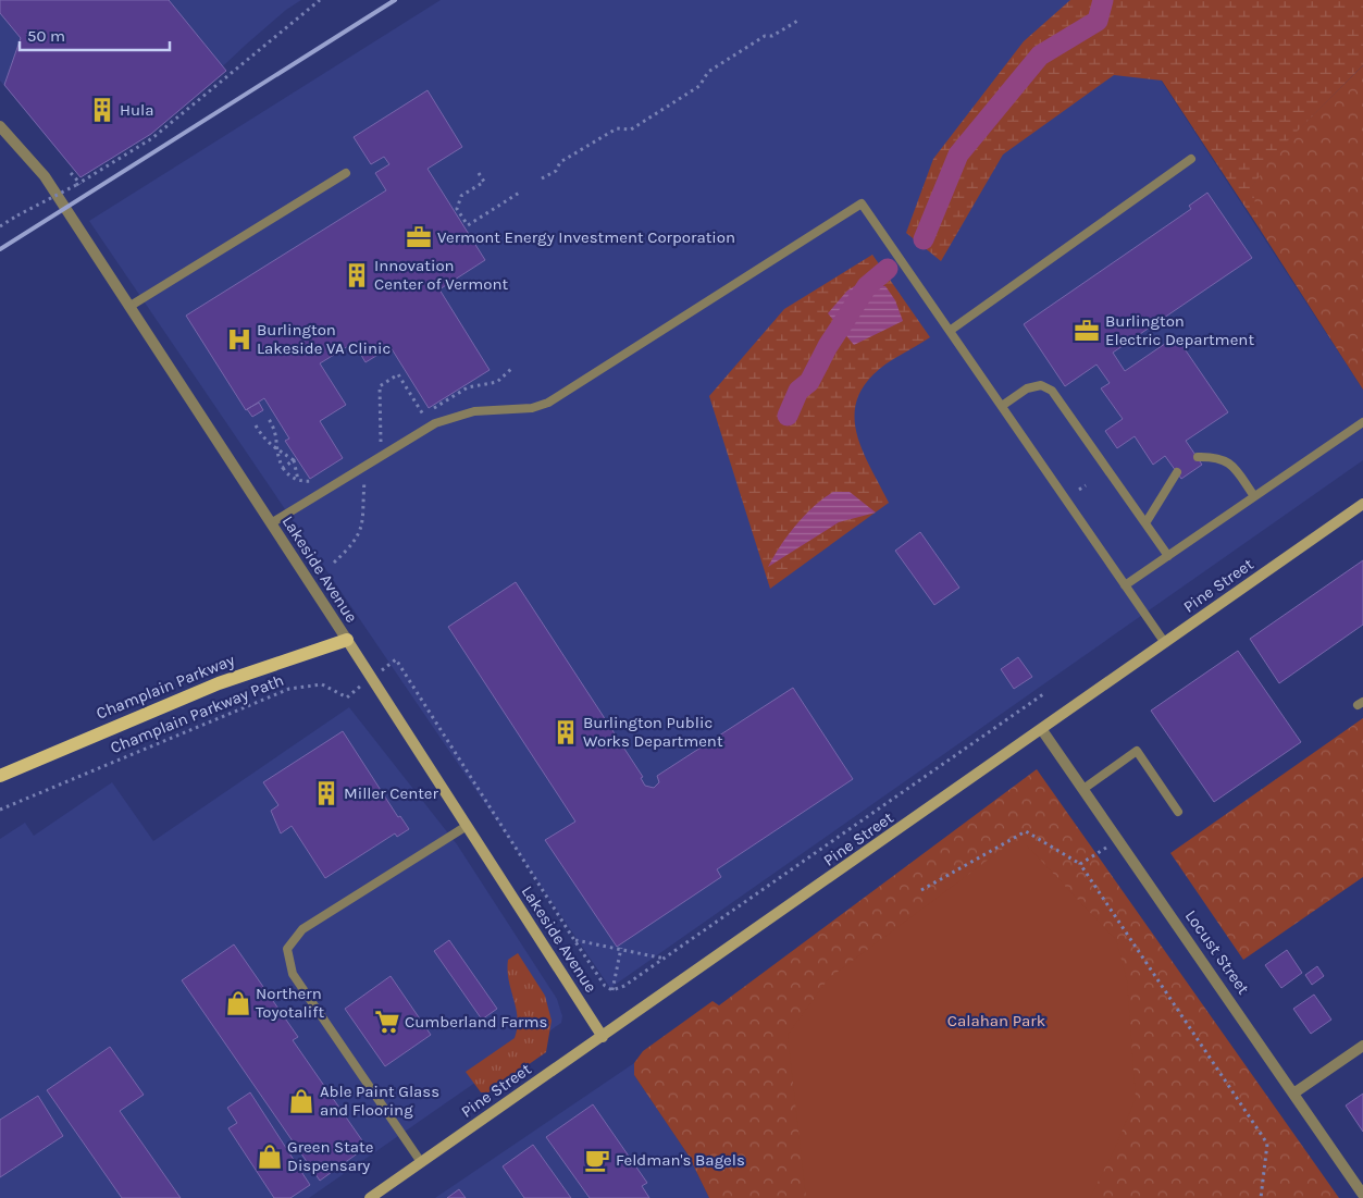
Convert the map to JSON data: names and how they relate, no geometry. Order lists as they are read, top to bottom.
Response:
{
  "streets": {
    "main road": ["Lakeside Avenue", "Pine Street", "Champlain Parkway"],
    "street": ["Locust Street"],
    "path": ["Champlain Parkway Path"]
  },
  "crossings": [
    ["Lakeside Avenue", "Pine Street"],
    ["Lakeside Avenue", "Champlain Parkway"],
    ["Lakeside Avenue", "Champlain Parkway Path"],
    ["Pine Street", "Locust Street"]
  ],
  "parks": ["Calahan Park"],
  "places": {
    "building": [
      "Hula",
      "Innovation Center of Vermont",
      "Burlington Public Works Department",
      "Miller Center"
    ],
    "office": ["Vermont Energy Investment Corporation", "Burlington Electric Department"],
    "hospital": ["Burlington Lakeside VA Clinic"],
    "shop": ["Northern Toyotalift", "Able Paint Glass and Flooring", "Green State Dispensary"],
    "supermarket": ["Cumberland Farms"],
    "cafe": ["Feldman's Bagels"]
  },
  "scale_bar": "50 m"
}
